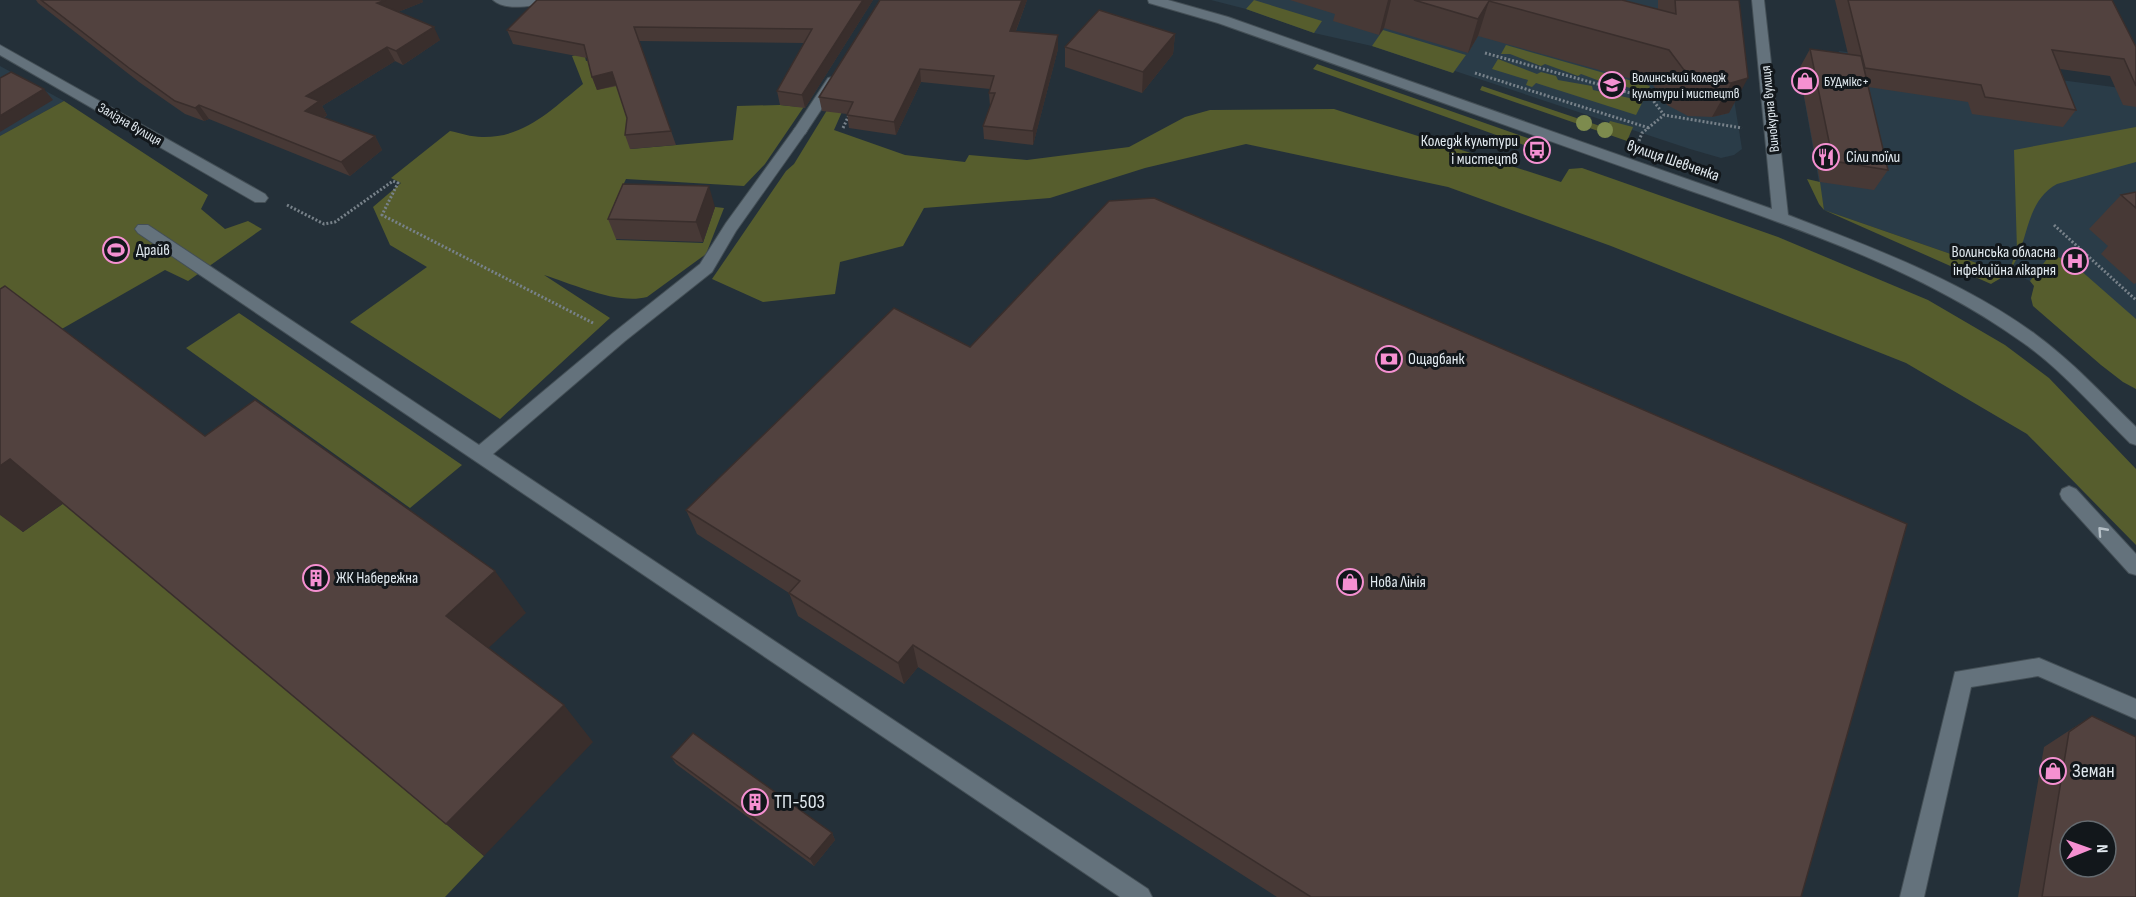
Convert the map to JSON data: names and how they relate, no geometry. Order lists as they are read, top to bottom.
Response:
{
  "streets": {
    "street": ["Винокурна вулиця", "Залізна вулиця", "вулиця Шевченка"]
  },
  "crossings": [
    ["Винокурна вулиця", "вулиця Шевченка"]
  ],
  "places": {
    "shop": ["БУДмікс+", "Нова Лінія", "Земан"],
    "school or university": ["Волинський коледж культури і мистецтв"],
    "bus stop": ["Коледж культури і мистецтв"],
    "restaurant": ["Сіли поїли"],
    "sports": ["Драйв"],
    "hospital": ["Волинська обласна інфекційна лікарня"],
    "bank": ["Ощадбанк"],
    "building": ["ЖК Набережна", "ТП-503"]
  },
  "north": "right"
}
